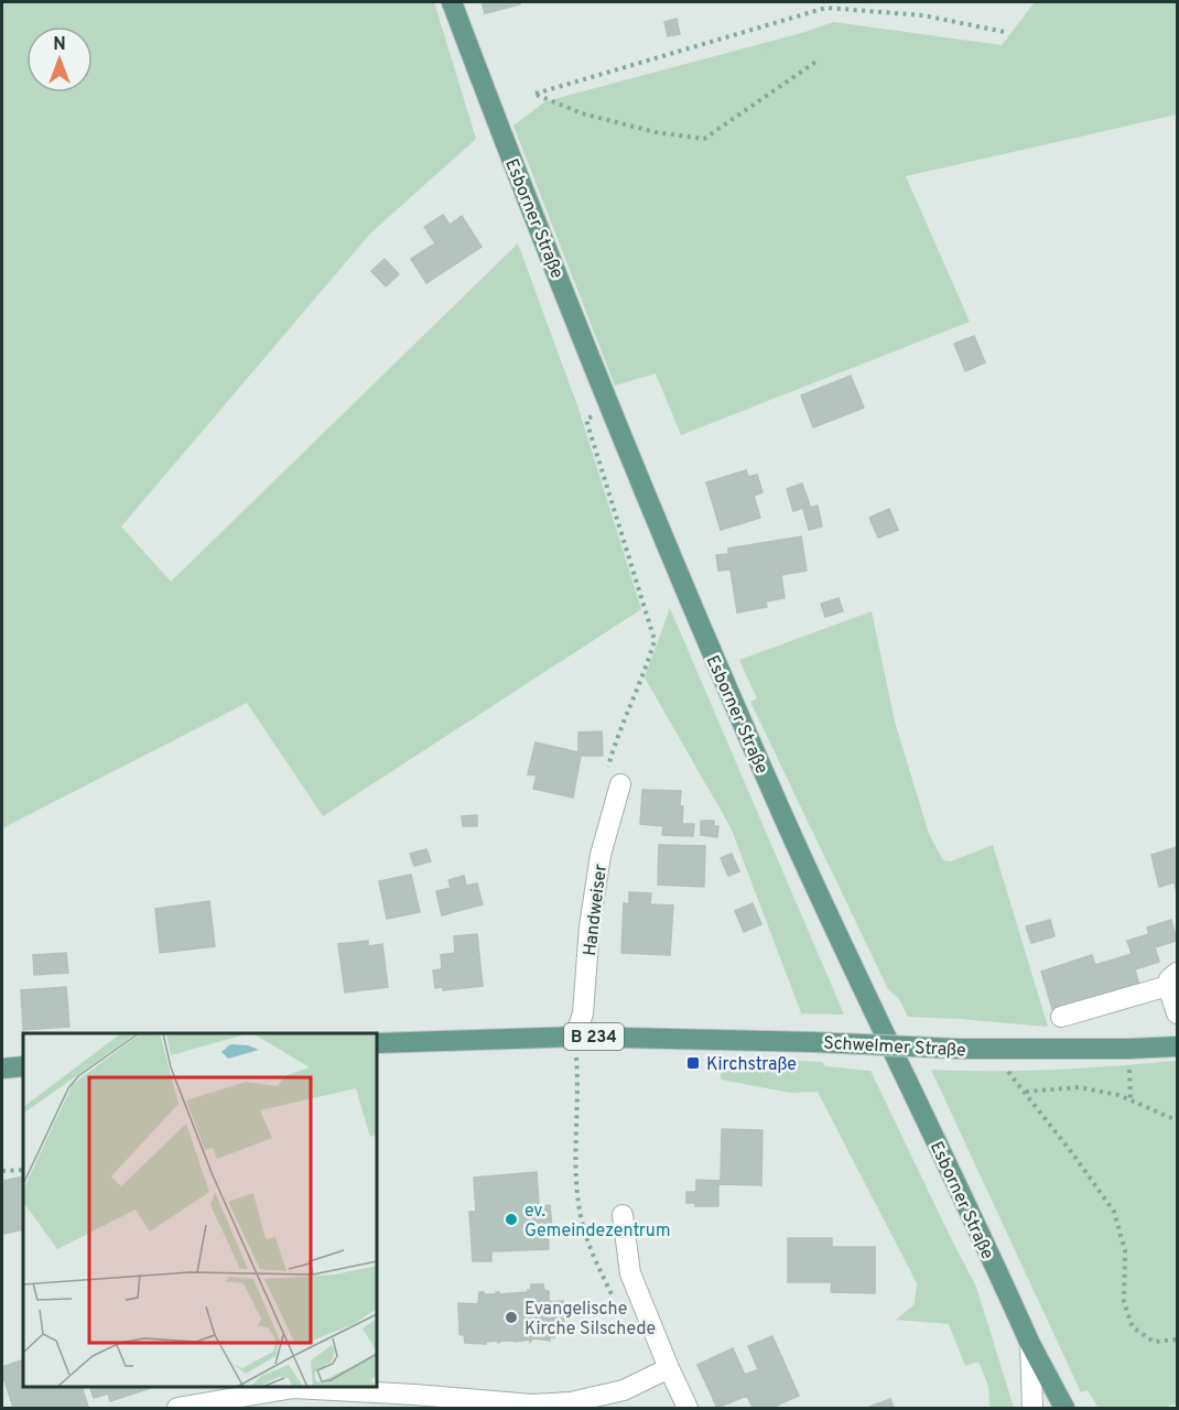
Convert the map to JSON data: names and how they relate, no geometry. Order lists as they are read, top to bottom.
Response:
{
  "streets": {
    "main road": ["Esborner Straße", "B 234", "Schwelmer Straße"],
    "street": ["Handweiser"]
  },
  "crossings": [
    ["Handweiser", "Schwelmer Straße"]
  ],
  "places": {
    "transit": ["Kirchstraße"],
    "other": ["ev. Gemeindezentrum", "Evangelische Kirche Silschede"]
  },
  "north": "top"
}
